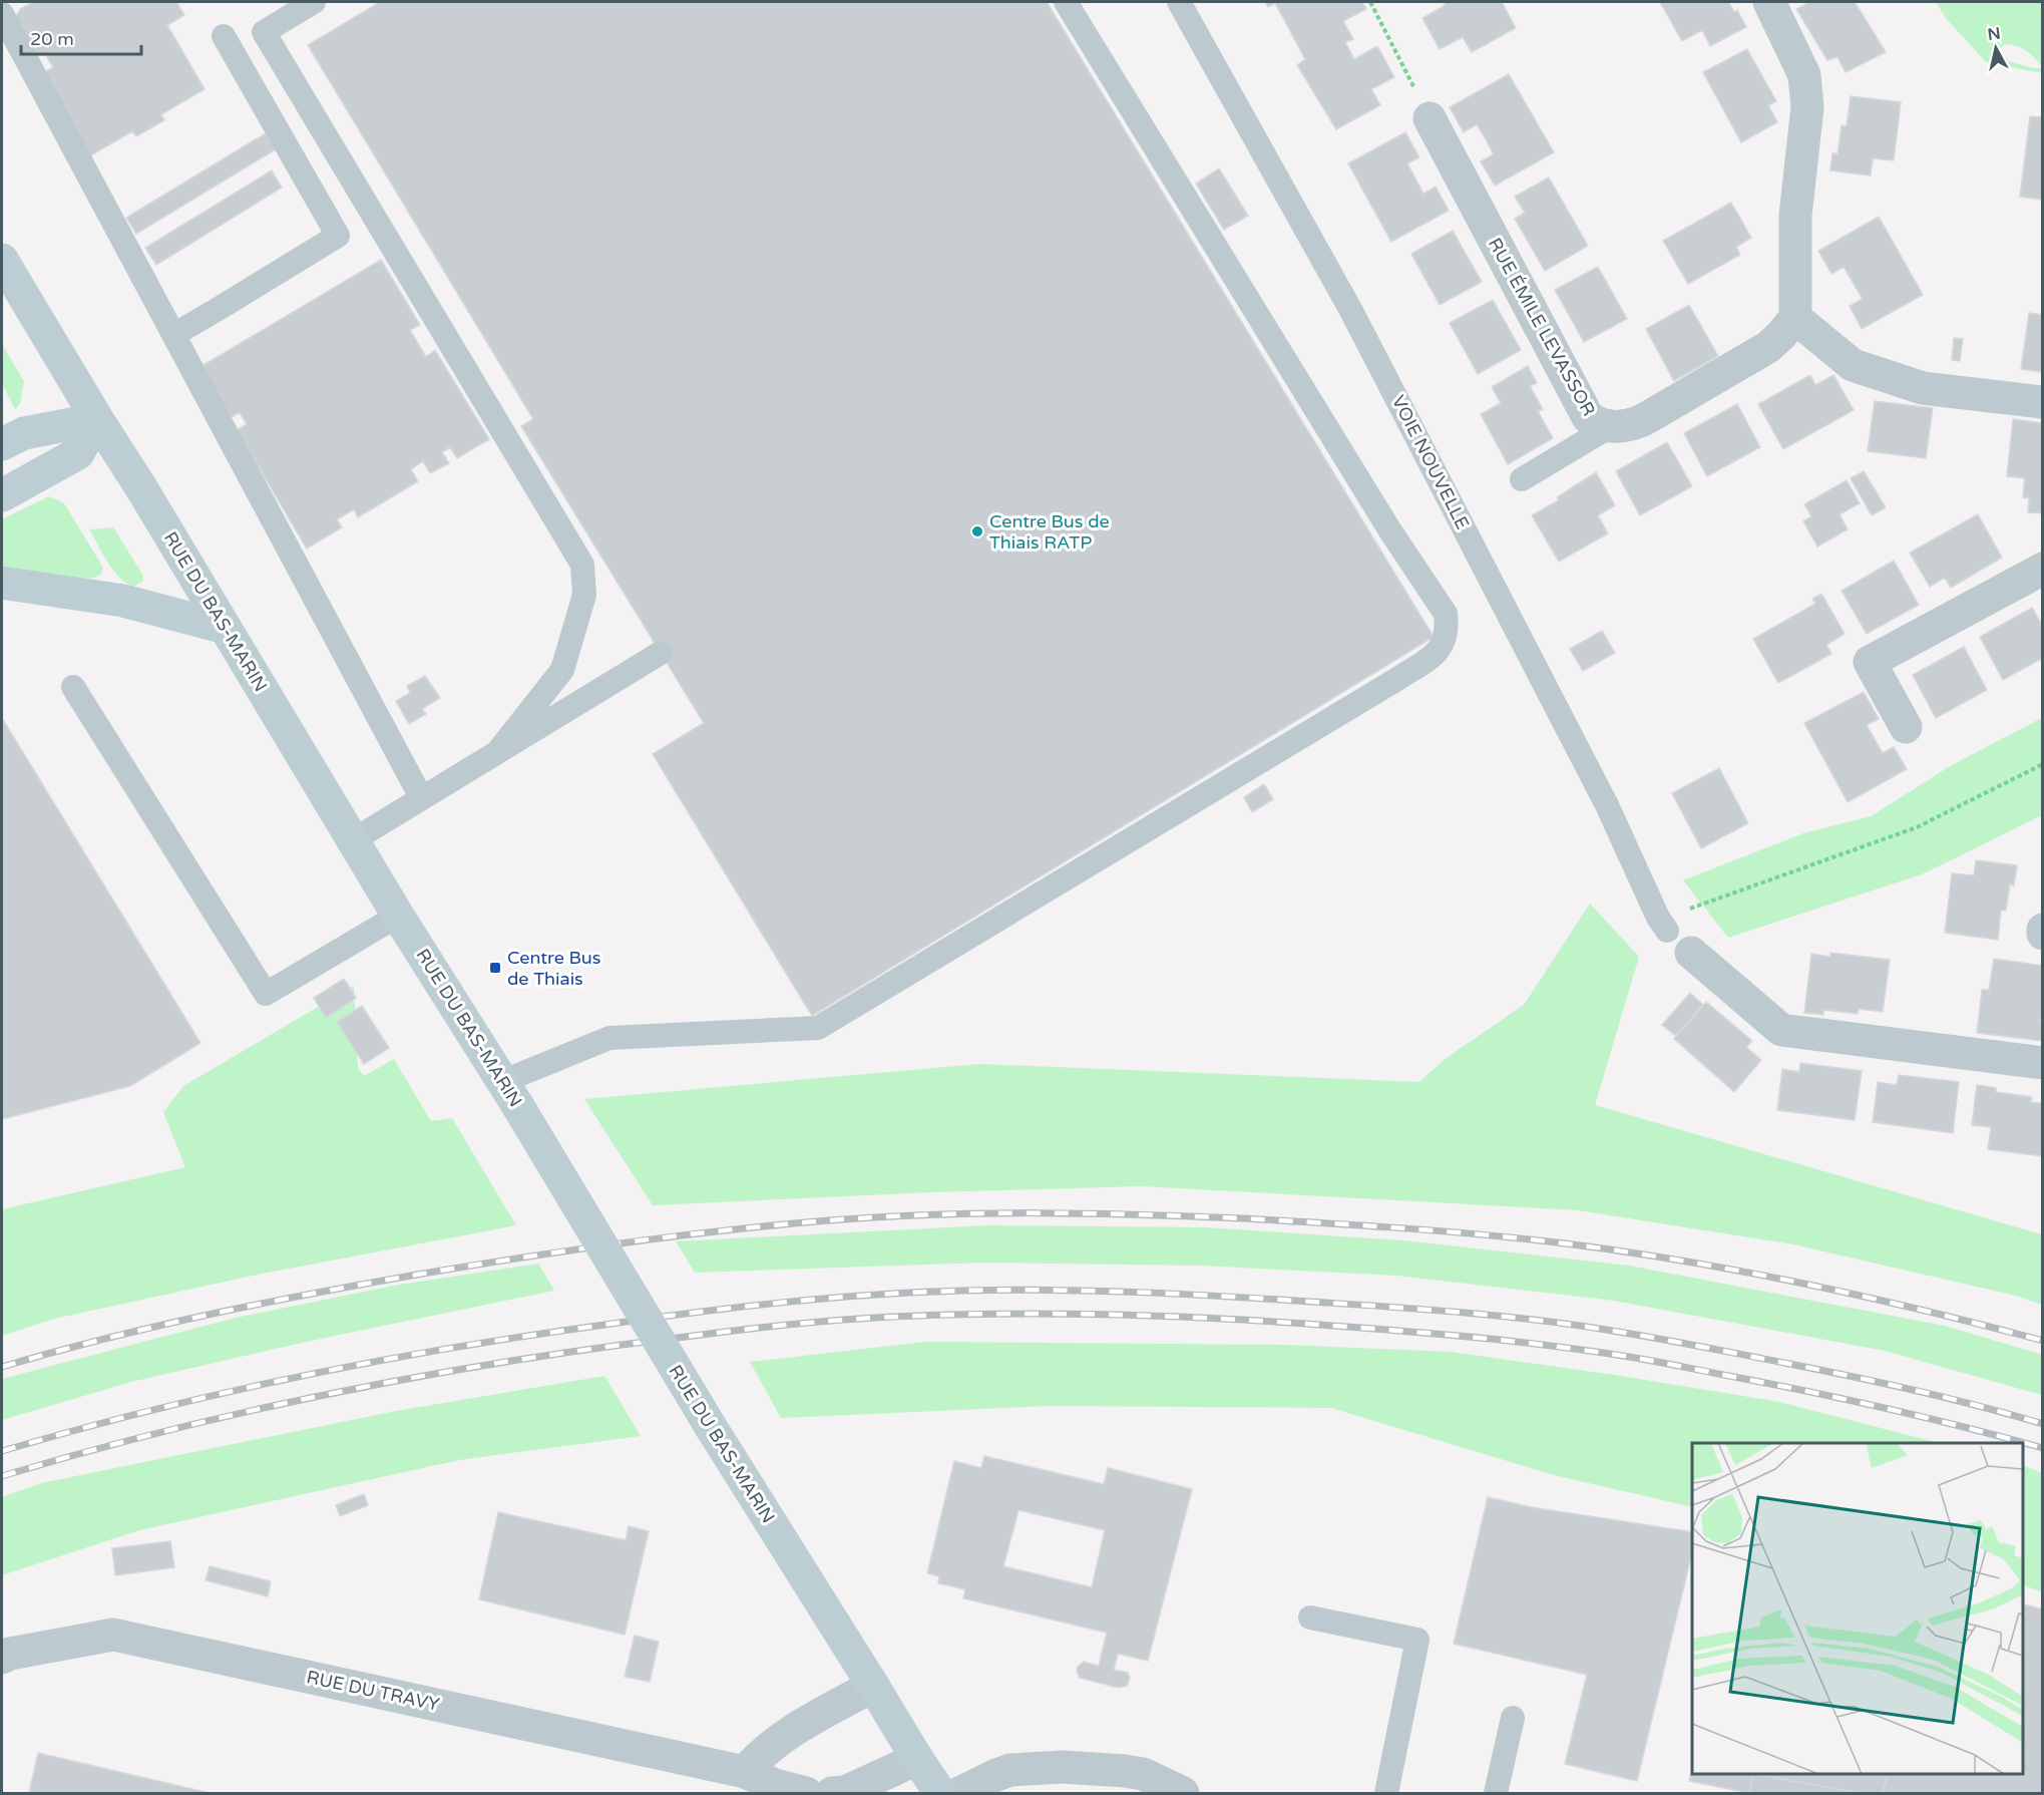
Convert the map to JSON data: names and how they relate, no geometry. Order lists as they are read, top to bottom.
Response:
{
  "streets": {
    "main road": ["RUE DU BAS-MARIN"],
    "street": ["RUE ÉMILE LEVASSOR", "RUE DU TRAVY"],
    "lane": ["VOIE NOUVELLE"]
  },
  "places": {
    "other": ["Centre Bus de Thiais RATP"],
    "transit": ["Centre Bus de Thiais"]
  },
  "scale_bar": "20 m",
  "north": "top"
}
